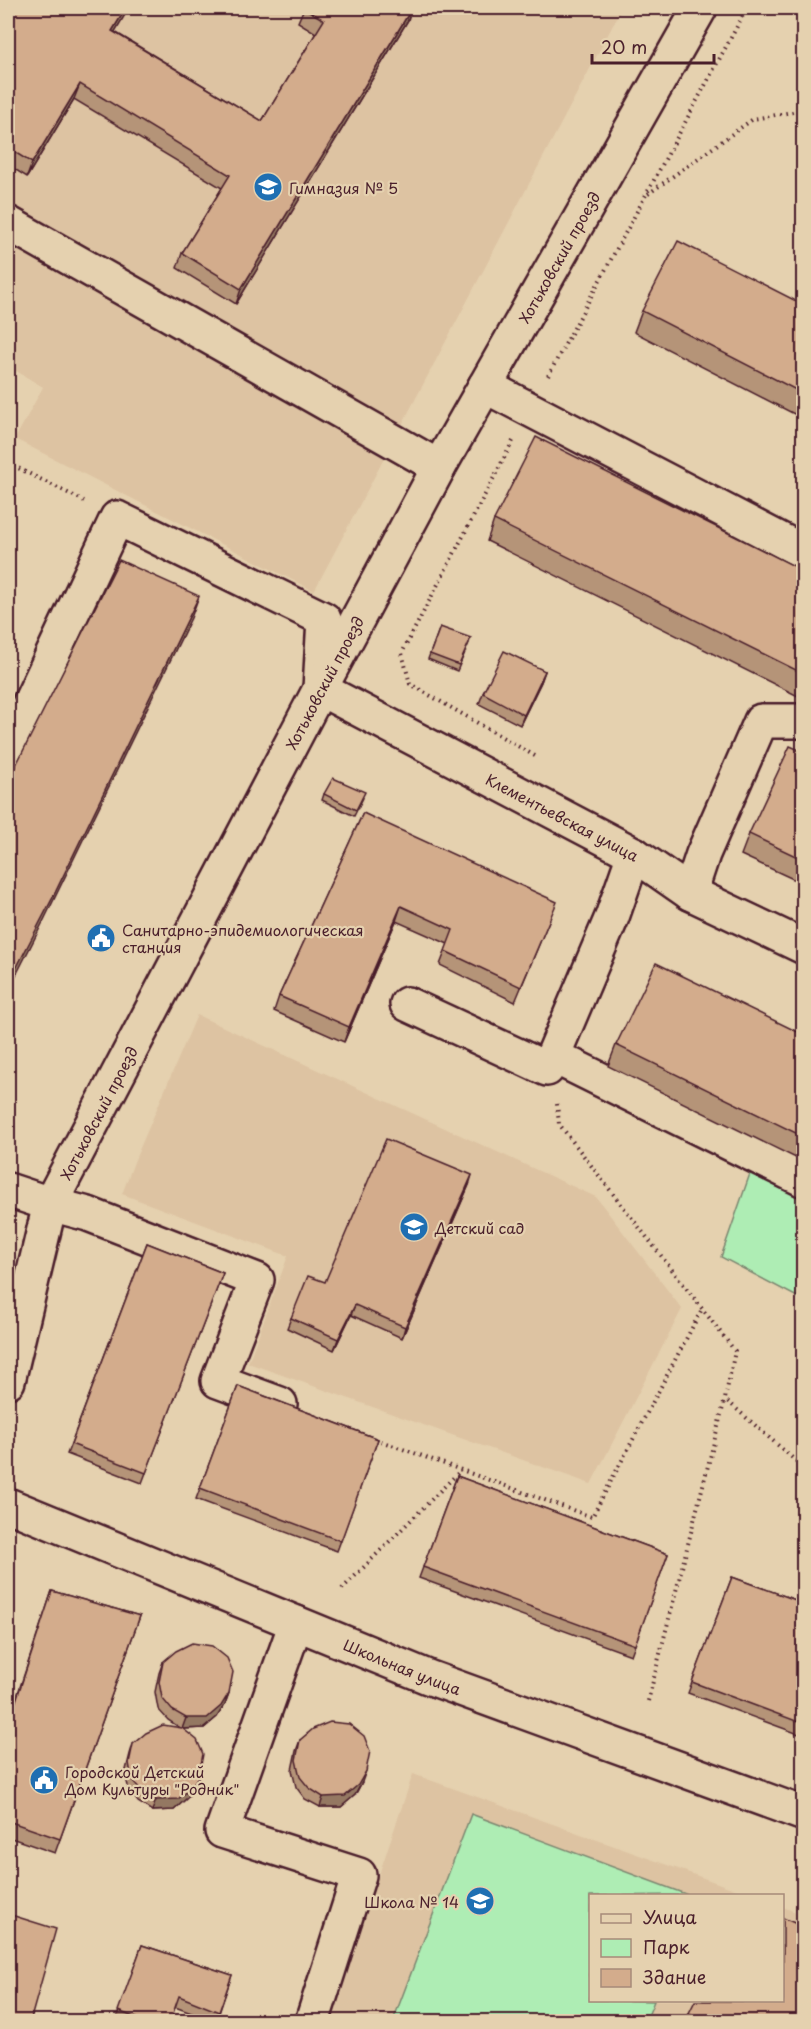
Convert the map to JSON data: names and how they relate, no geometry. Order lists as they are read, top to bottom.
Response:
{
  "streets": {
    "main road": ["Хотьковский проезд", "Клементьевская улица", "Школьная улица"]
  },
  "crossings": [
    ["Хотьковский проезд", "Клементьевская улица"]
  ],
  "places": {
    "school or university": ["Гимназия № 5", "Детский сад", "Школа № 14"],
    "public building": ["Санитарно-эпидемиологическая станция", "Городской Детский Дом Культуры \"Родник\""]
  },
  "legend": ["Улица", "Парк", "Здание"],
  "scale_bar": "20 m"
}
